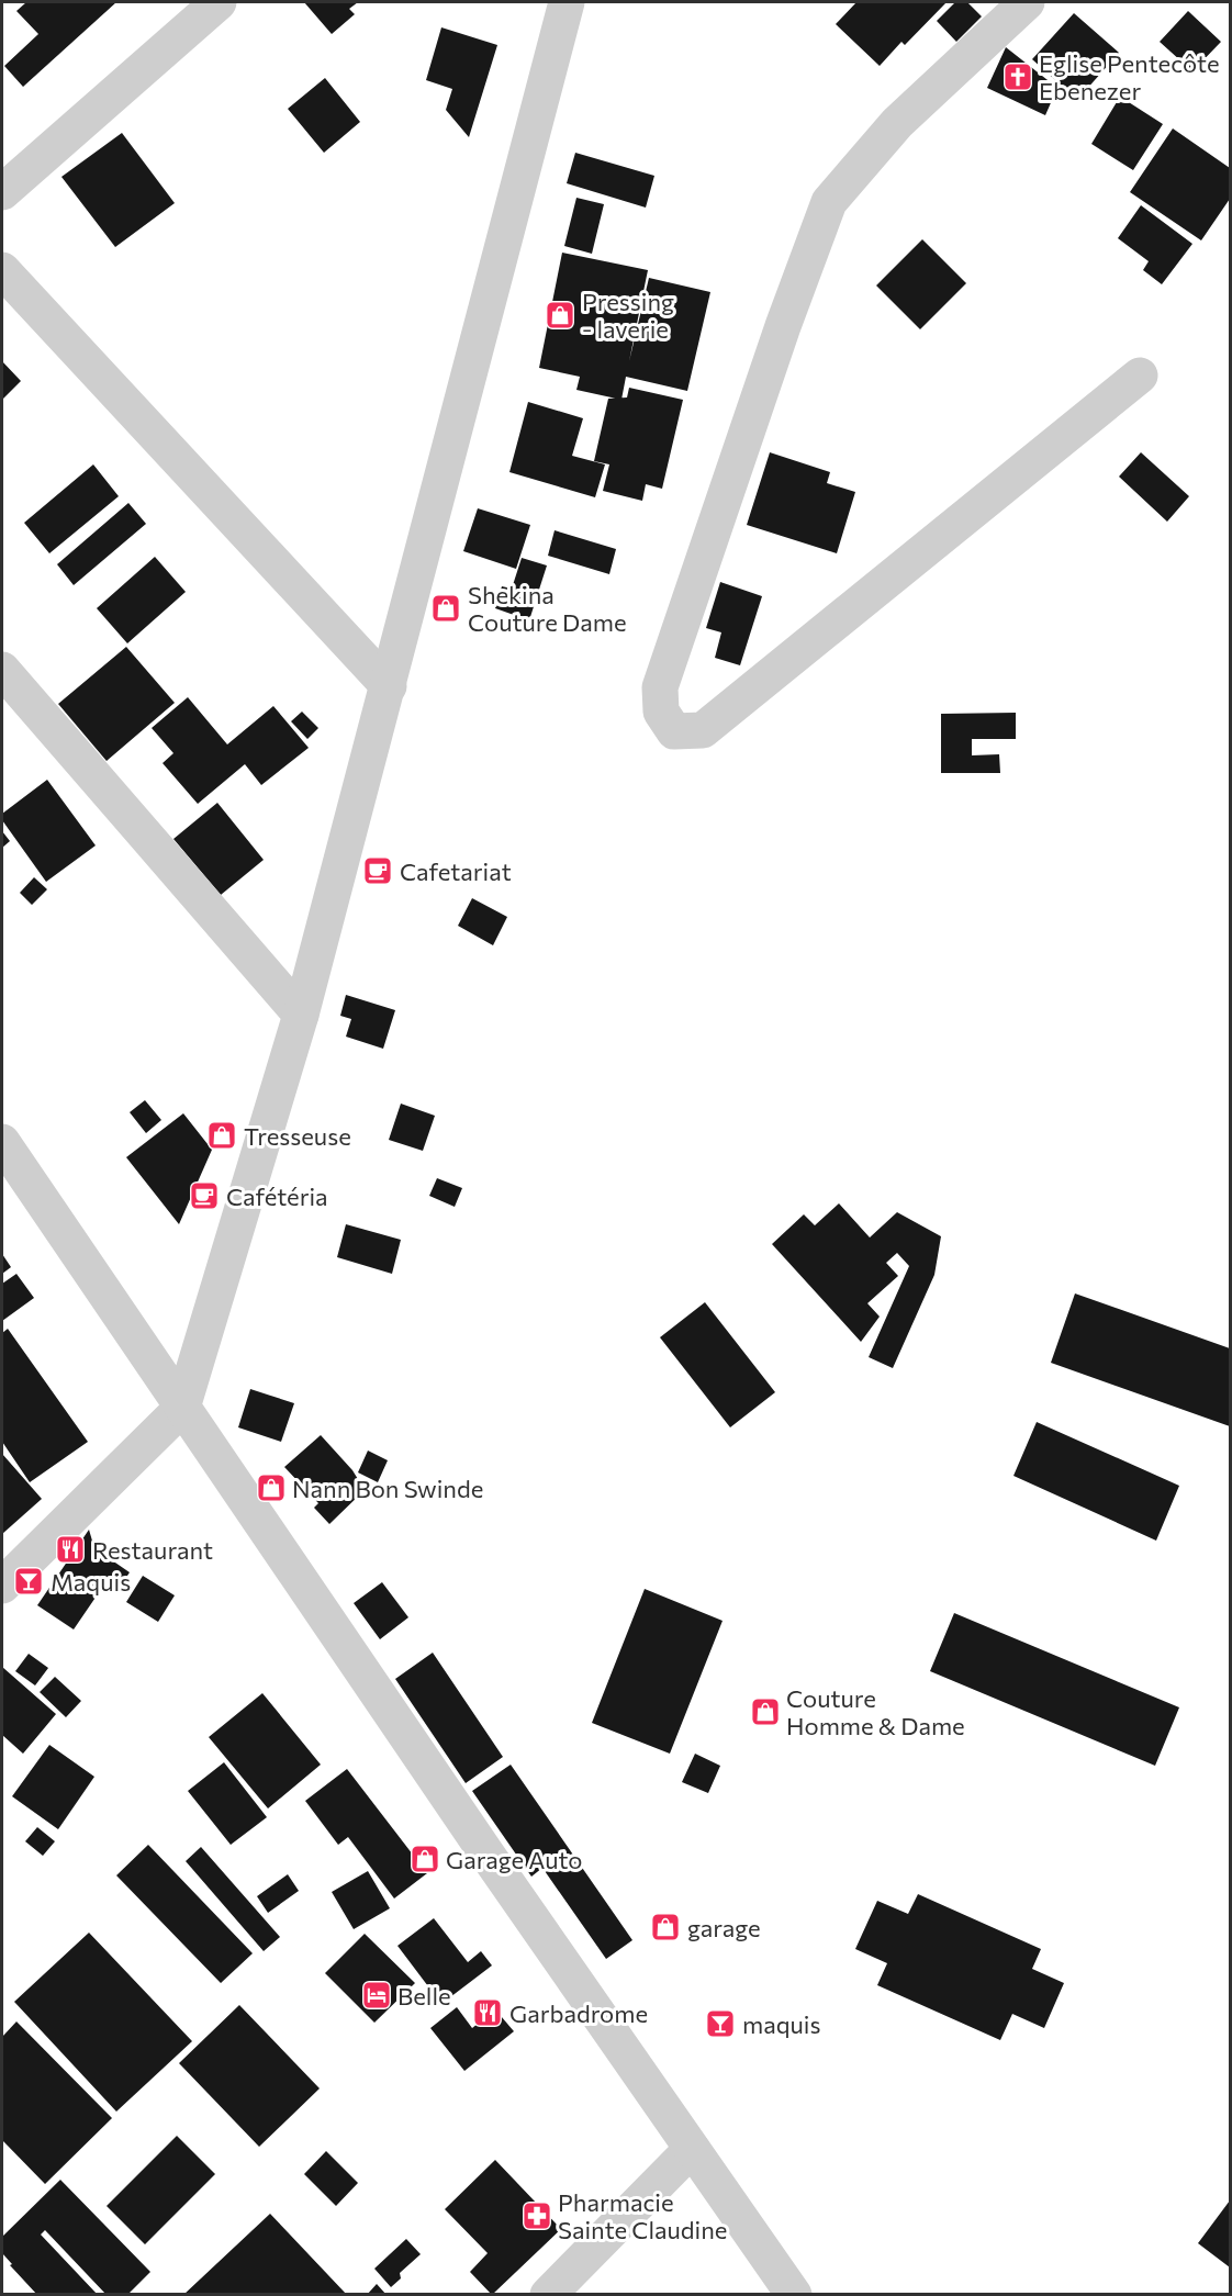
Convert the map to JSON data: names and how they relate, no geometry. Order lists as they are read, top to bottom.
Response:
{
  "places": {
    "church": ["Eglise Pentecôte Ebenezer"],
    "shop": [
      "Pressing - laverie",
      "Shekina Couture Dame",
      "Tresseuse",
      "Nann Bon Swinde",
      "Couture Homme & Dame",
      "Garage Auto",
      "garage"
    ],
    "cafe": ["Cafetariat", "Cafétéria"],
    "restaurant": ["Restaurant", "Garbadrome"],
    "bar": ["Maquis", "maquis"],
    "hotel": ["Belle"],
    "pharmacy": ["Pharmacie Sainte Claudine"]
  }
}
